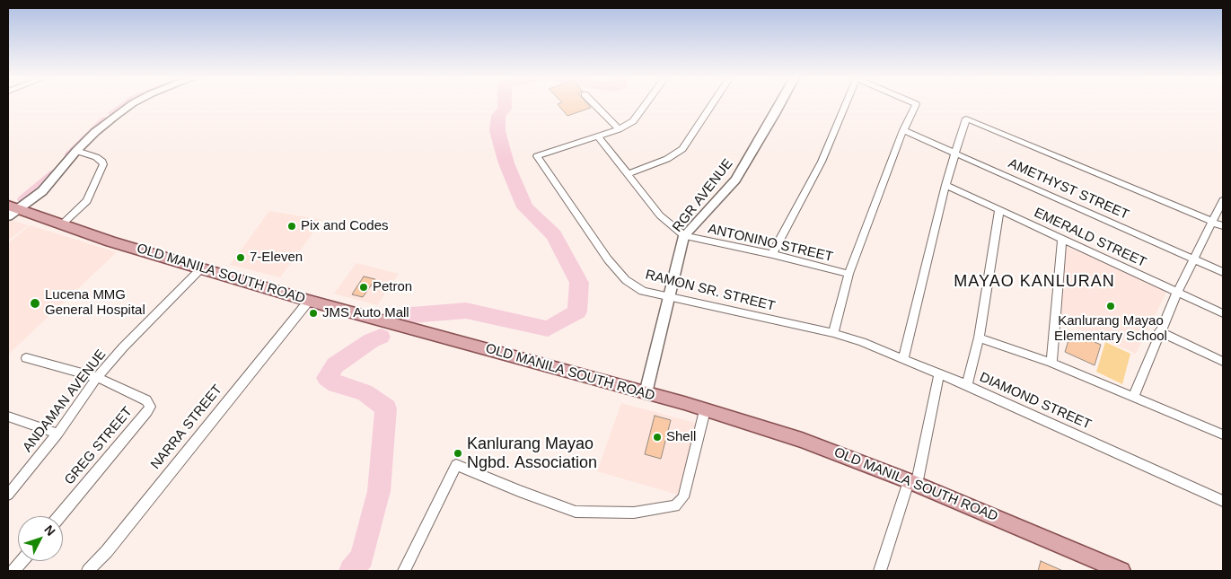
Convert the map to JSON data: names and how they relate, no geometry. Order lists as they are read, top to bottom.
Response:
{
  "streets": {
    "main road": ["OLD MANILA SOUTH ROAD"],
    "street": [
      "AMETHYST STREET",
      "RGR AVENUE",
      "EMERALD STREET",
      "ANTONINO STREET",
      "RAMON SR. STREET",
      "ANDAMAN AVENUE",
      "DIAMOND STREET",
      "NARRA STREET",
      "GREG STREET"
    ]
  },
  "crossings": [
    ["RGR AVENUE", "ANTONINO STREET"],
    ["RGR AVENUE", "OLD MANILA SOUTH ROAD"],
    ["RGR AVENUE", "RAMON SR. STREET"],
    ["ANTONINO STREET", "RAMON SR. STREET"],
    ["OLD MANILA SOUTH ROAD", "ANDAMAN AVENUE"],
    ["OLD MANILA SOUTH ROAD", "NARRA STREET"],
    ["RAMON SR. STREET", "DIAMOND STREET"],
    ["ANDAMAN AVENUE", "GREG STREET"]
  ],
  "districts": ["MAYAO KANLURAN"],
  "places": [
    "Pix and Codes",
    "7-Eleven",
    "Petron",
    "Lucena MMG General Hospital",
    "Kanlurang Mayao Elementary School",
    "JMS Auto Mall",
    "Shell",
    "Kanlurang Mayao Ngbd. Association"
  ],
  "north": "top right"
}
